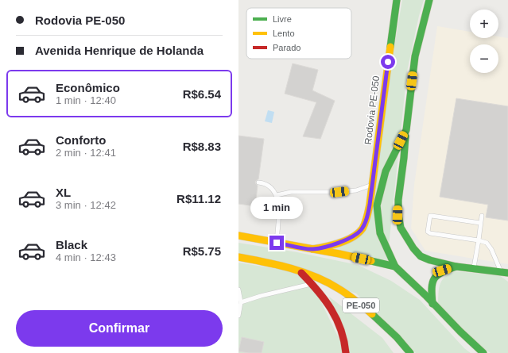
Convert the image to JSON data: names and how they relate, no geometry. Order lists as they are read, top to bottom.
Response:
{
  "streets": {
    "main road": ["Rodovia PE-050", "PE-050"]
  },
  "legend": ["Livre", "Lento", "Parado"],
  "page": {
    "banner": ["Rodovia PE-050", "Avenida Henrique de Holanda"],
    "map_buttons": ["+", "−"],
    "list": [
      {
        "name": "Econômico",
        "note": "1 min · 12:40",
        "value": "R$6.54"
      },
      {
        "name": "Conforto",
        "note": "2 min · 12:41",
        "value": "R$8.83"
      },
      {
        "name": "XL",
        "note": "3 min · 12:42",
        "value": "R$11.12"
      },
      {
        "name": "Black",
        "note": "4 min · 12:43",
        "value": "R$5.75"
      }
    ],
    "bubble": "1 min",
    "buttons": "Confirmar"
  }
}
